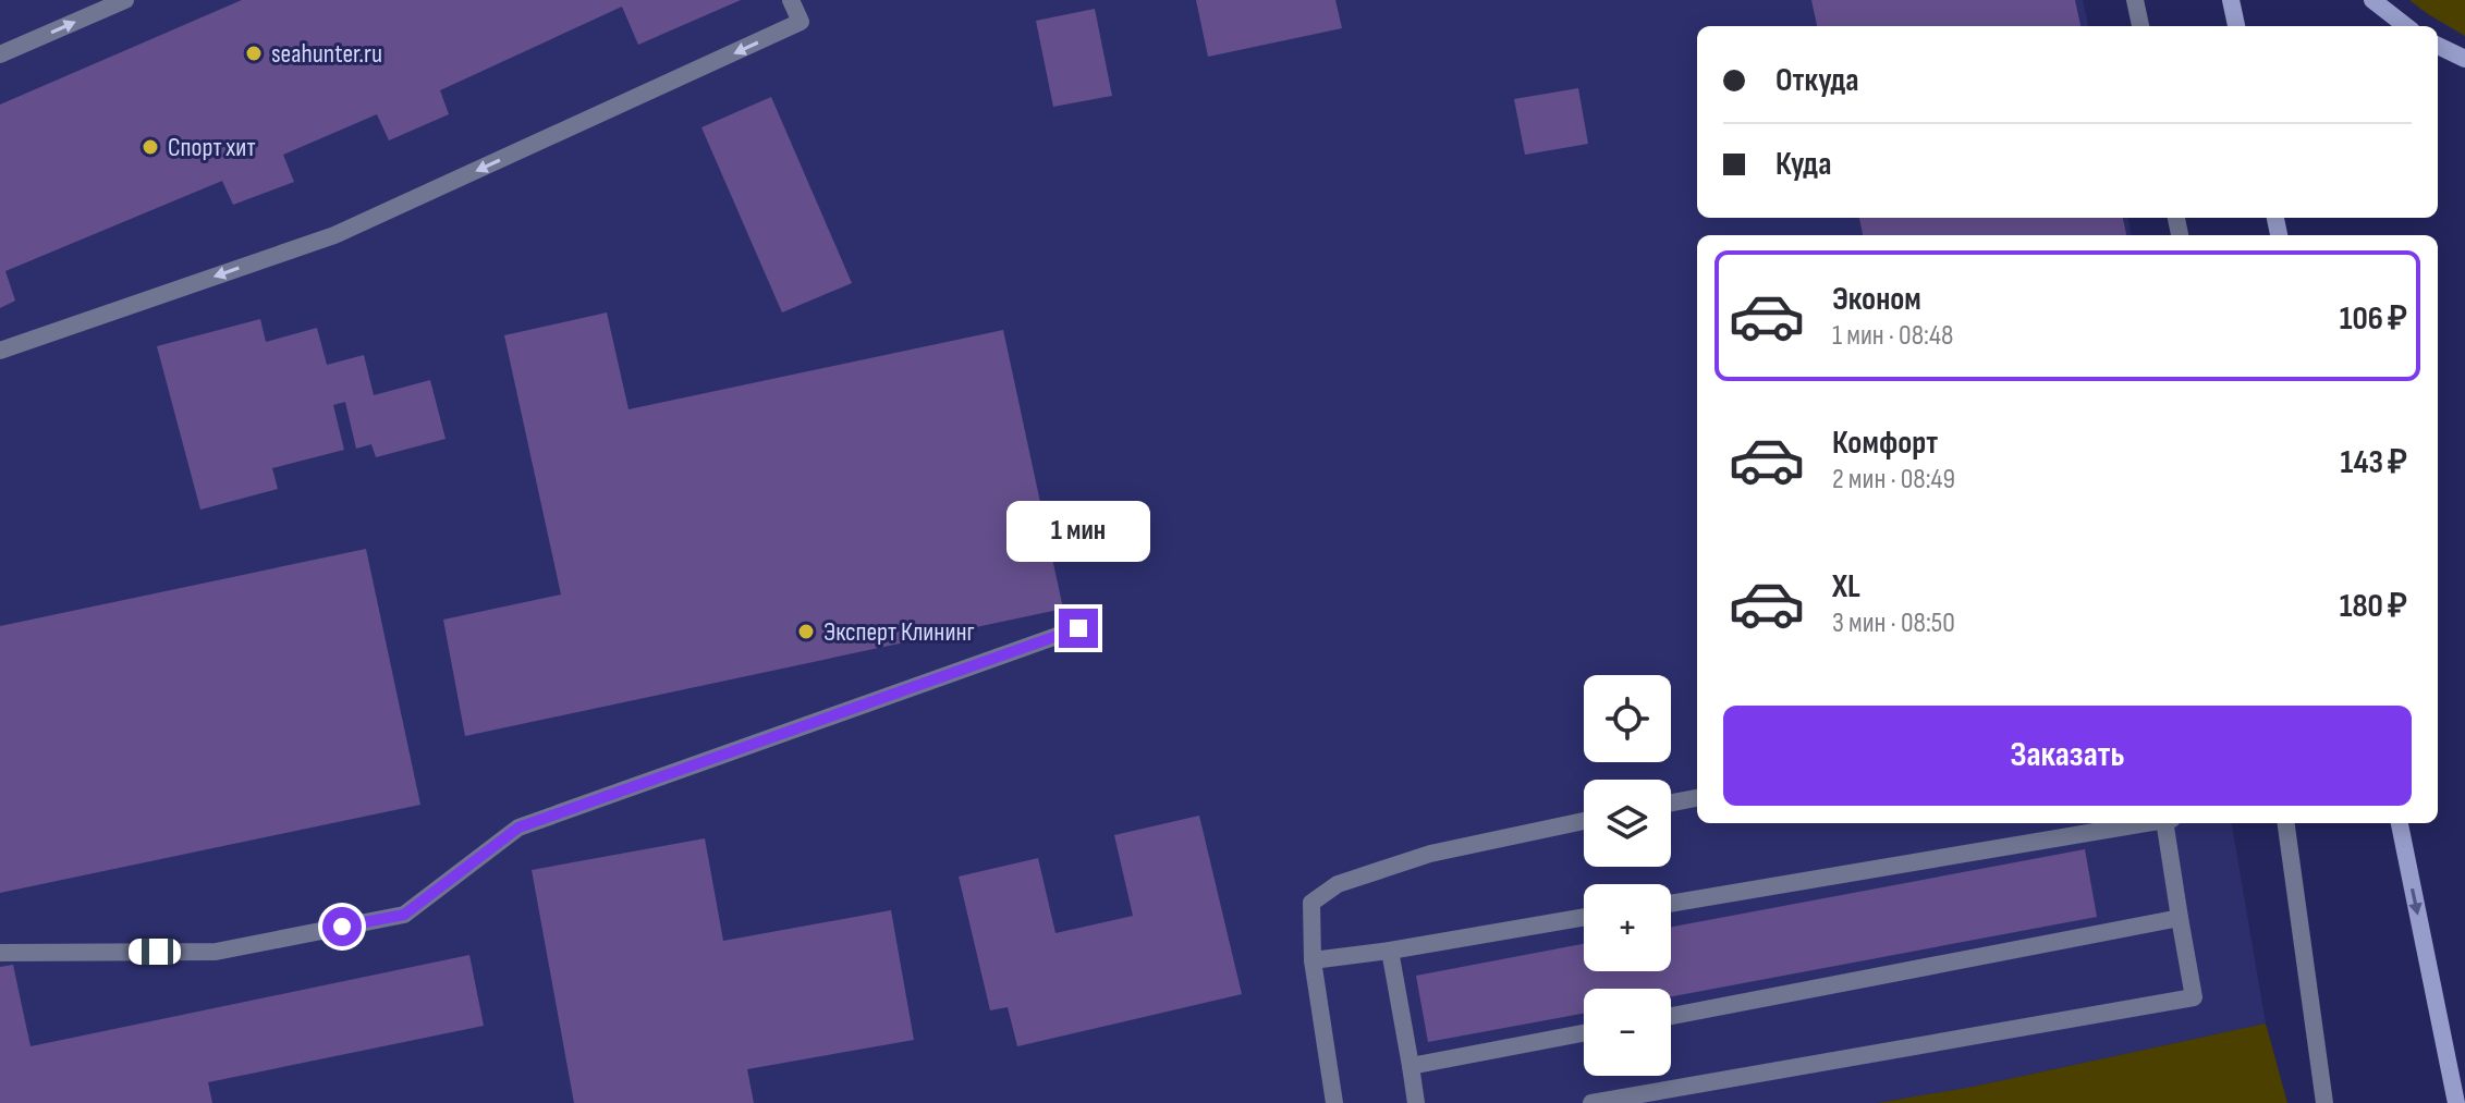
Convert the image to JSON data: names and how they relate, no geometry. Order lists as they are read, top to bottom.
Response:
{
  "places": ["seahunter.ru", "Спорт хит", "Эксперт Клининг"],
  "page": {
    "banner": ["Откуда", "Куда"],
    "list": [
      {
        "name": "Эконом",
        "note": "1 мин · 08:48",
        "value": "106 ₽"
      },
      {
        "name": "Комфорт",
        "note": "2 мин · 08:49",
        "value": "143 ₽"
      },
      {
        "name": "XL",
        "note": "3 мин · 08:50",
        "value": "180 ₽"
      }
    ],
    "bubble": "1 мин",
    "map_buttons": ["+", "−"],
    "buttons": "Заказать"
  }
}
